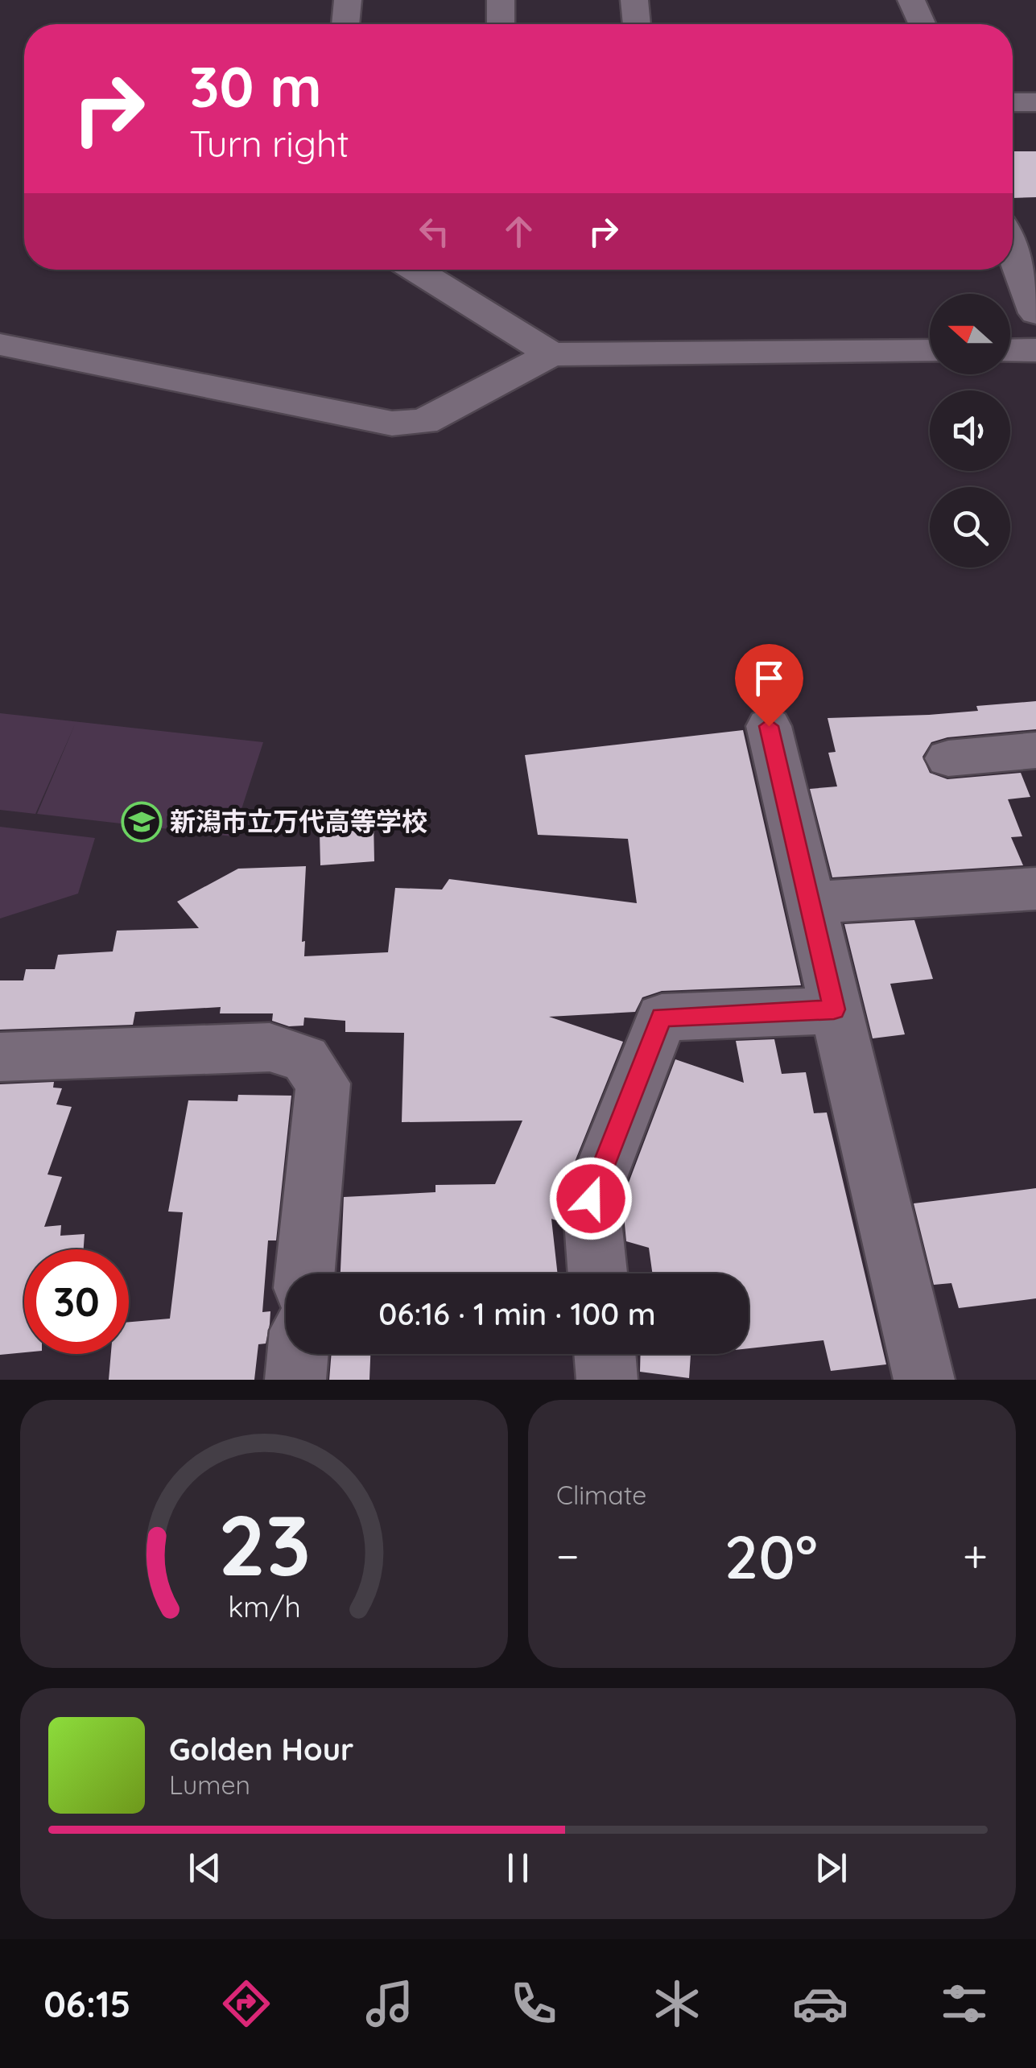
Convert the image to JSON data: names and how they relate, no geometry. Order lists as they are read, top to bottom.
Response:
{
  "places": {
    "school or university": ["新潟市立万代高等学校"]
  },
  "north": "left",
  "page": {
    "turn": ["30 m", "Turn right"],
    "limit": "30",
    "trip": "06:16 · 1 min · 100 m",
    "tile": "Climate",
    "heat": ["−", "20°", "+"],
    "song": ["Golden Hour", "Lumen"],
    "tabs": "06:15",
    "gauge": ["23", "km/h"]
  }
}
